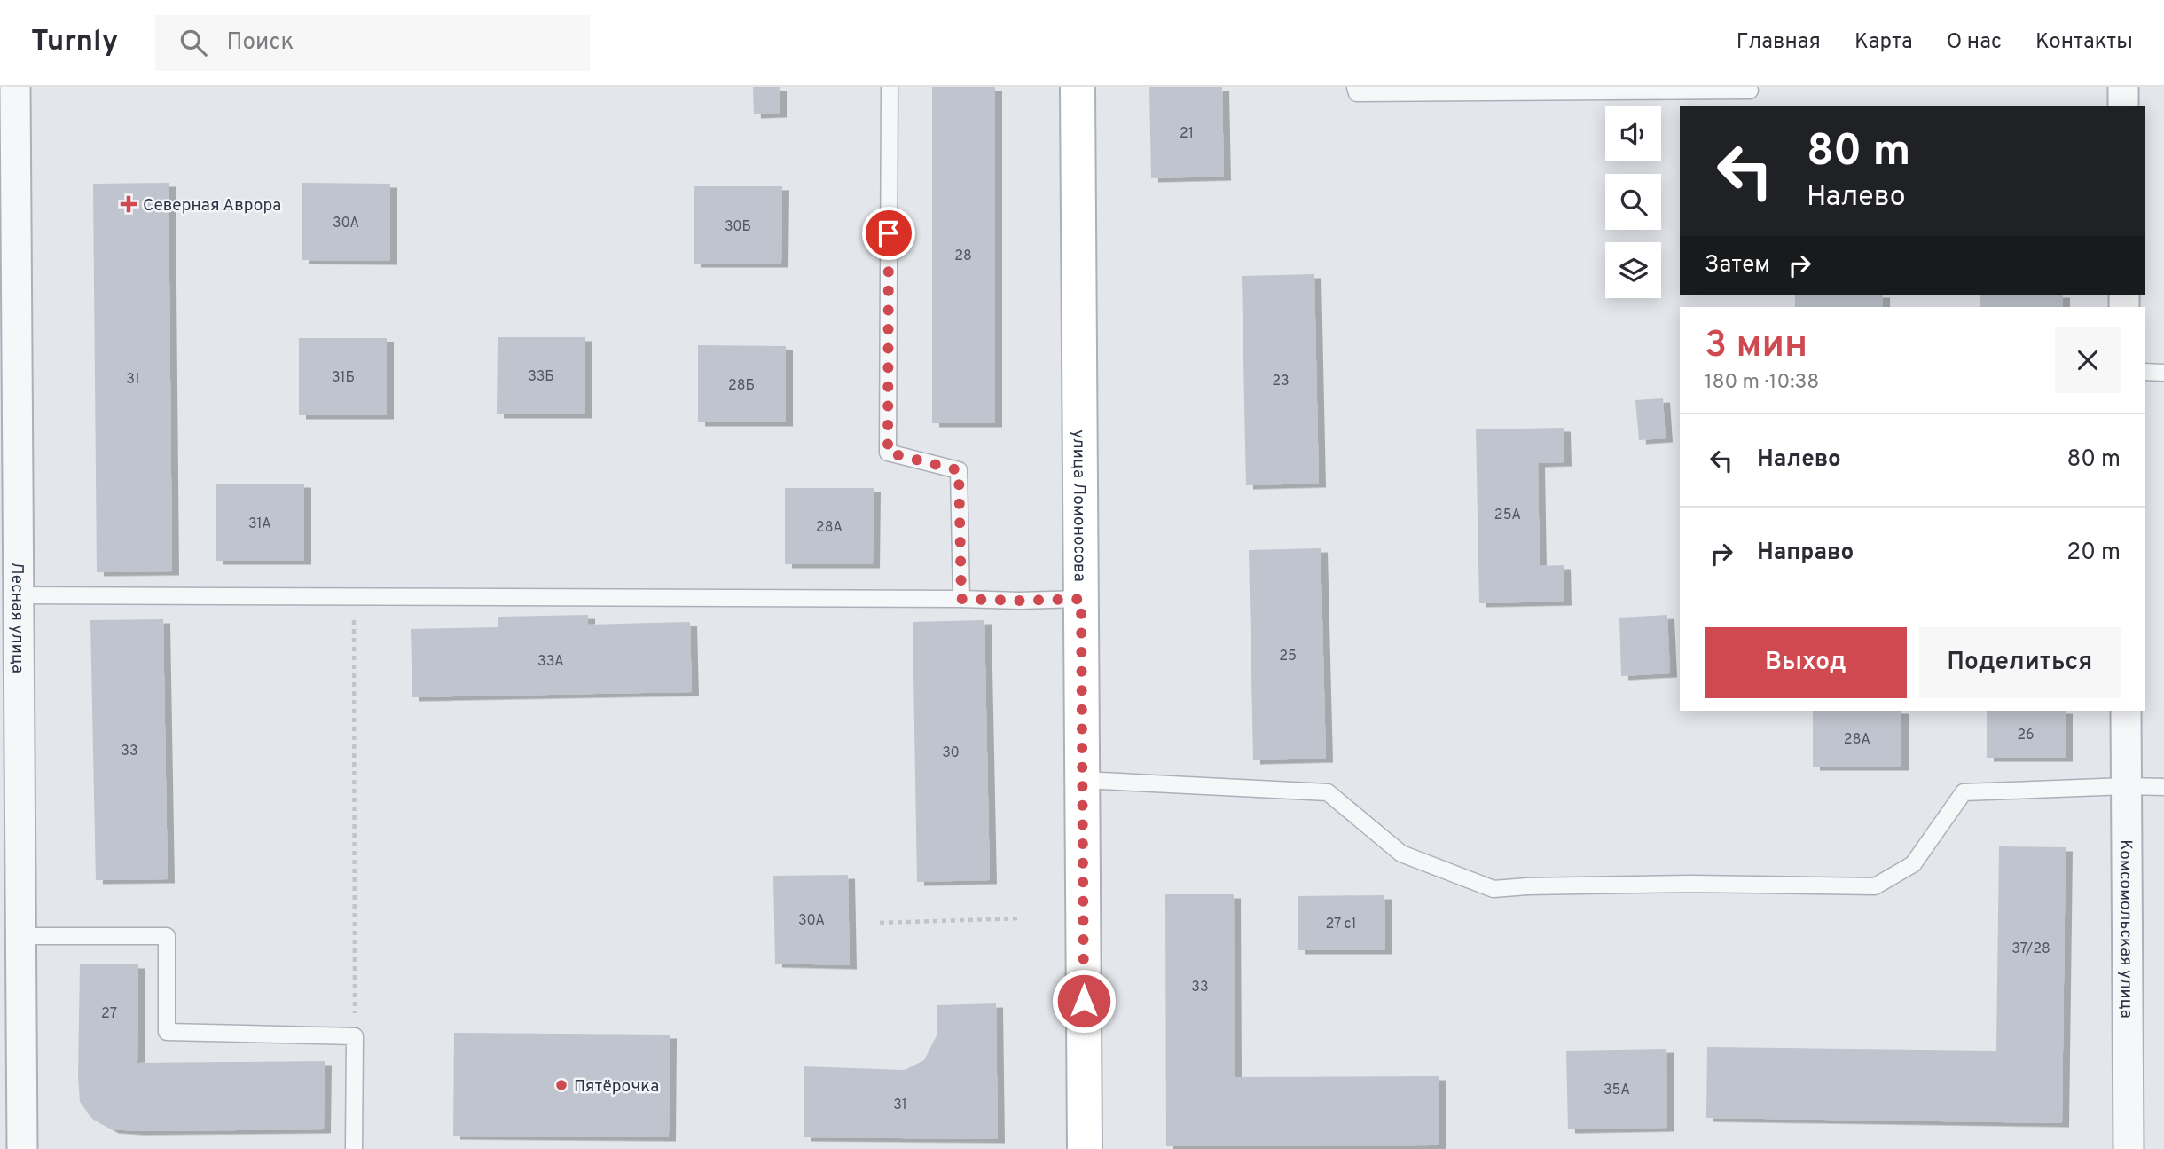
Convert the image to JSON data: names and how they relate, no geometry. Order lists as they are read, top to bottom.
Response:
{
  "streets": {
    "street": ["улица Ломоносова", "Лесная улица", "Комсомольская улица"]
  },
  "places": {
    "health": ["Северная Аврора"],
    "other": ["Пятёрочка"]
  },
  "house_numbers": [
    "21",
    "30А",
    "30Б",
    "28",
    "33Б",
    "31Б",
    "31",
    "23",
    "28Б",
    "25А",
    "31А",
    "28А",
    "25",
    "33А",
    "26",
    "28А",
    "33",
    "30",
    "30А",
    "27 с1",
    "37/28",
    "33",
    "27",
    "35А",
    "31"
  ],
  "page": {
    "header": "Turnly",
    "search": "Поиск",
    "nav": [
      "Главная",
      "Карта",
      "О нас",
      "Контакты"
    ],
    "turn": ["80 m", "Налево"],
    "then": "Затем",
    "heading": ["3 мин", "180 m · 10:38"],
    "list": [
      {
        "name": "Налево",
        "value": "80 m"
      },
      {
        "name": "Направо",
        "value": "20 m"
      }
    ],
    "buttons": ["Выход", "Поделиться"]
  }
}
